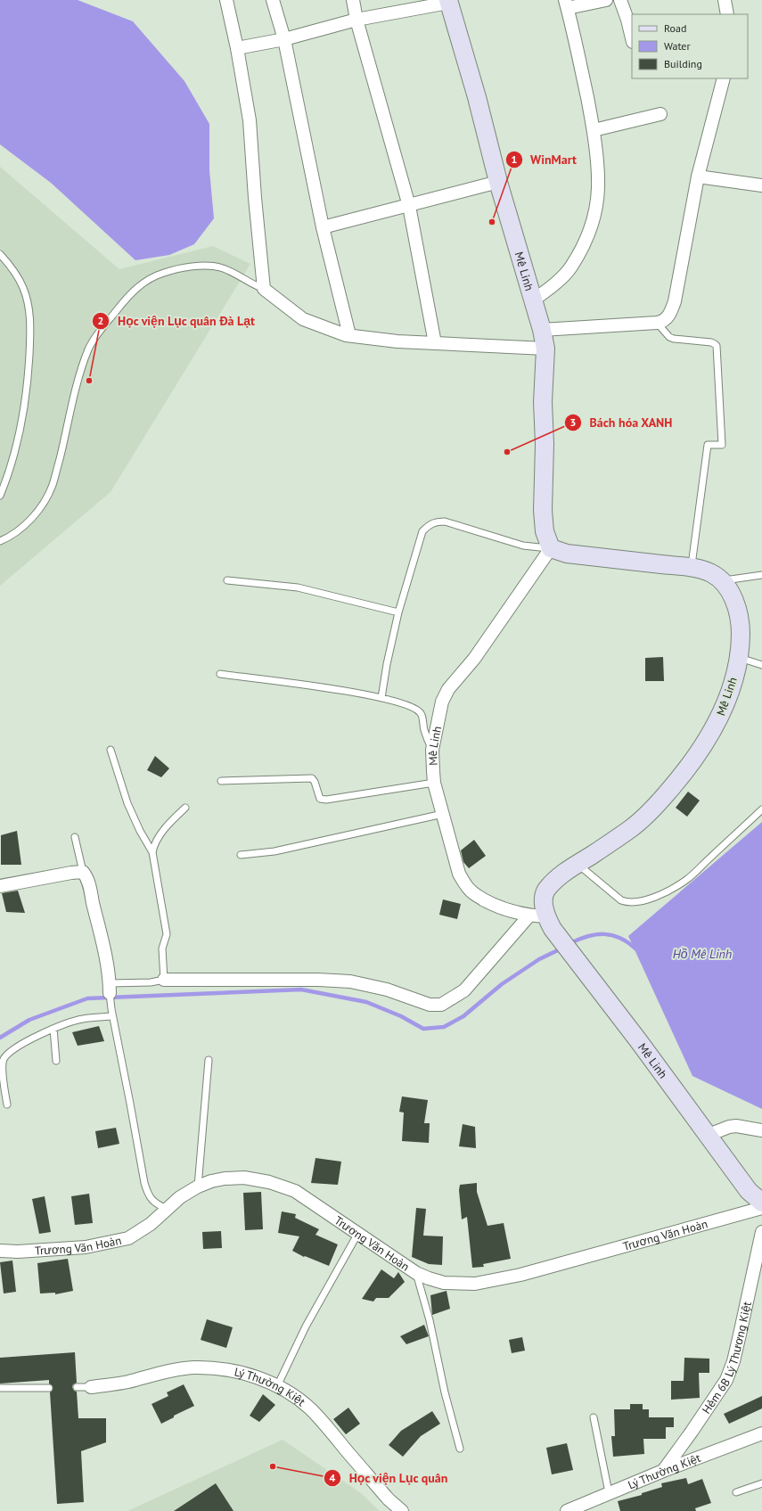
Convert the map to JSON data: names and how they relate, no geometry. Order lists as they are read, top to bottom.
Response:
{
  "streets": {
    "street": [
      "Mê Linh",
      "Trương Văn Hoàn",
      "Hẻm 6B Lý Thương Kiệt",
      "Lý Thường Kiệt"
    ]
  },
  "crossings": [
    ["Hẻm 6B Lý Thương Kiệt", "Lý Thường Kiệt"]
  ],
  "water": ["Hồ Mê Linh"],
  "places": [
    "WinMart",
    "Học viện Lục quân Đà Lạt",
    "Bách hóa XANH",
    "Học viện Lục quân"
  ],
  "legend": ["Road", "Water", "Building"]
}
